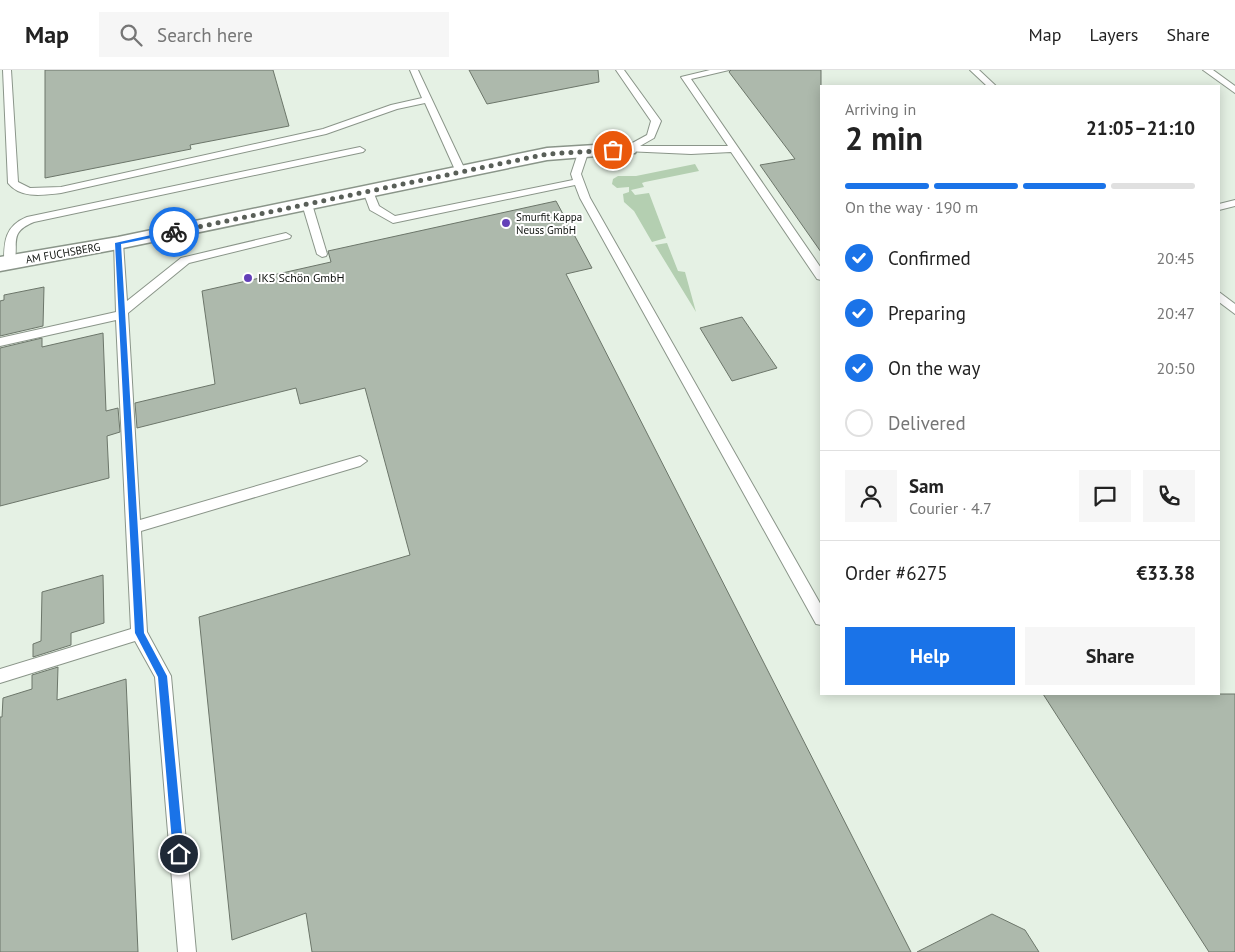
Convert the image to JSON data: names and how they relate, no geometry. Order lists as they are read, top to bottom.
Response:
{
  "streets": {
    "street": ["AM FUCHSBERG"]
  },
  "places": ["Smurfit Kappa Neuss GmbH", "IKS Schön GmbH"],
  "page": {
    "header": "Map",
    "search": "Search here",
    "nav": ["Map", "Layers", "Share"],
    "heading": ["2 min", "Arriving in", "21:05–21:10"],
    "panel": [
      "Sam",
      "Courier · 4.7",
      "Order #6275",
      "€33.38"
    ],
    "bar": "On the way · 190 m",
    "list": [
      ["Confirmed", "20:45"],
      ["Preparing", "20:47"],
      ["On the way", "20:50"],
      "Delivered"
    ],
    "buttons": ["Help", "Share"]
  }
}
